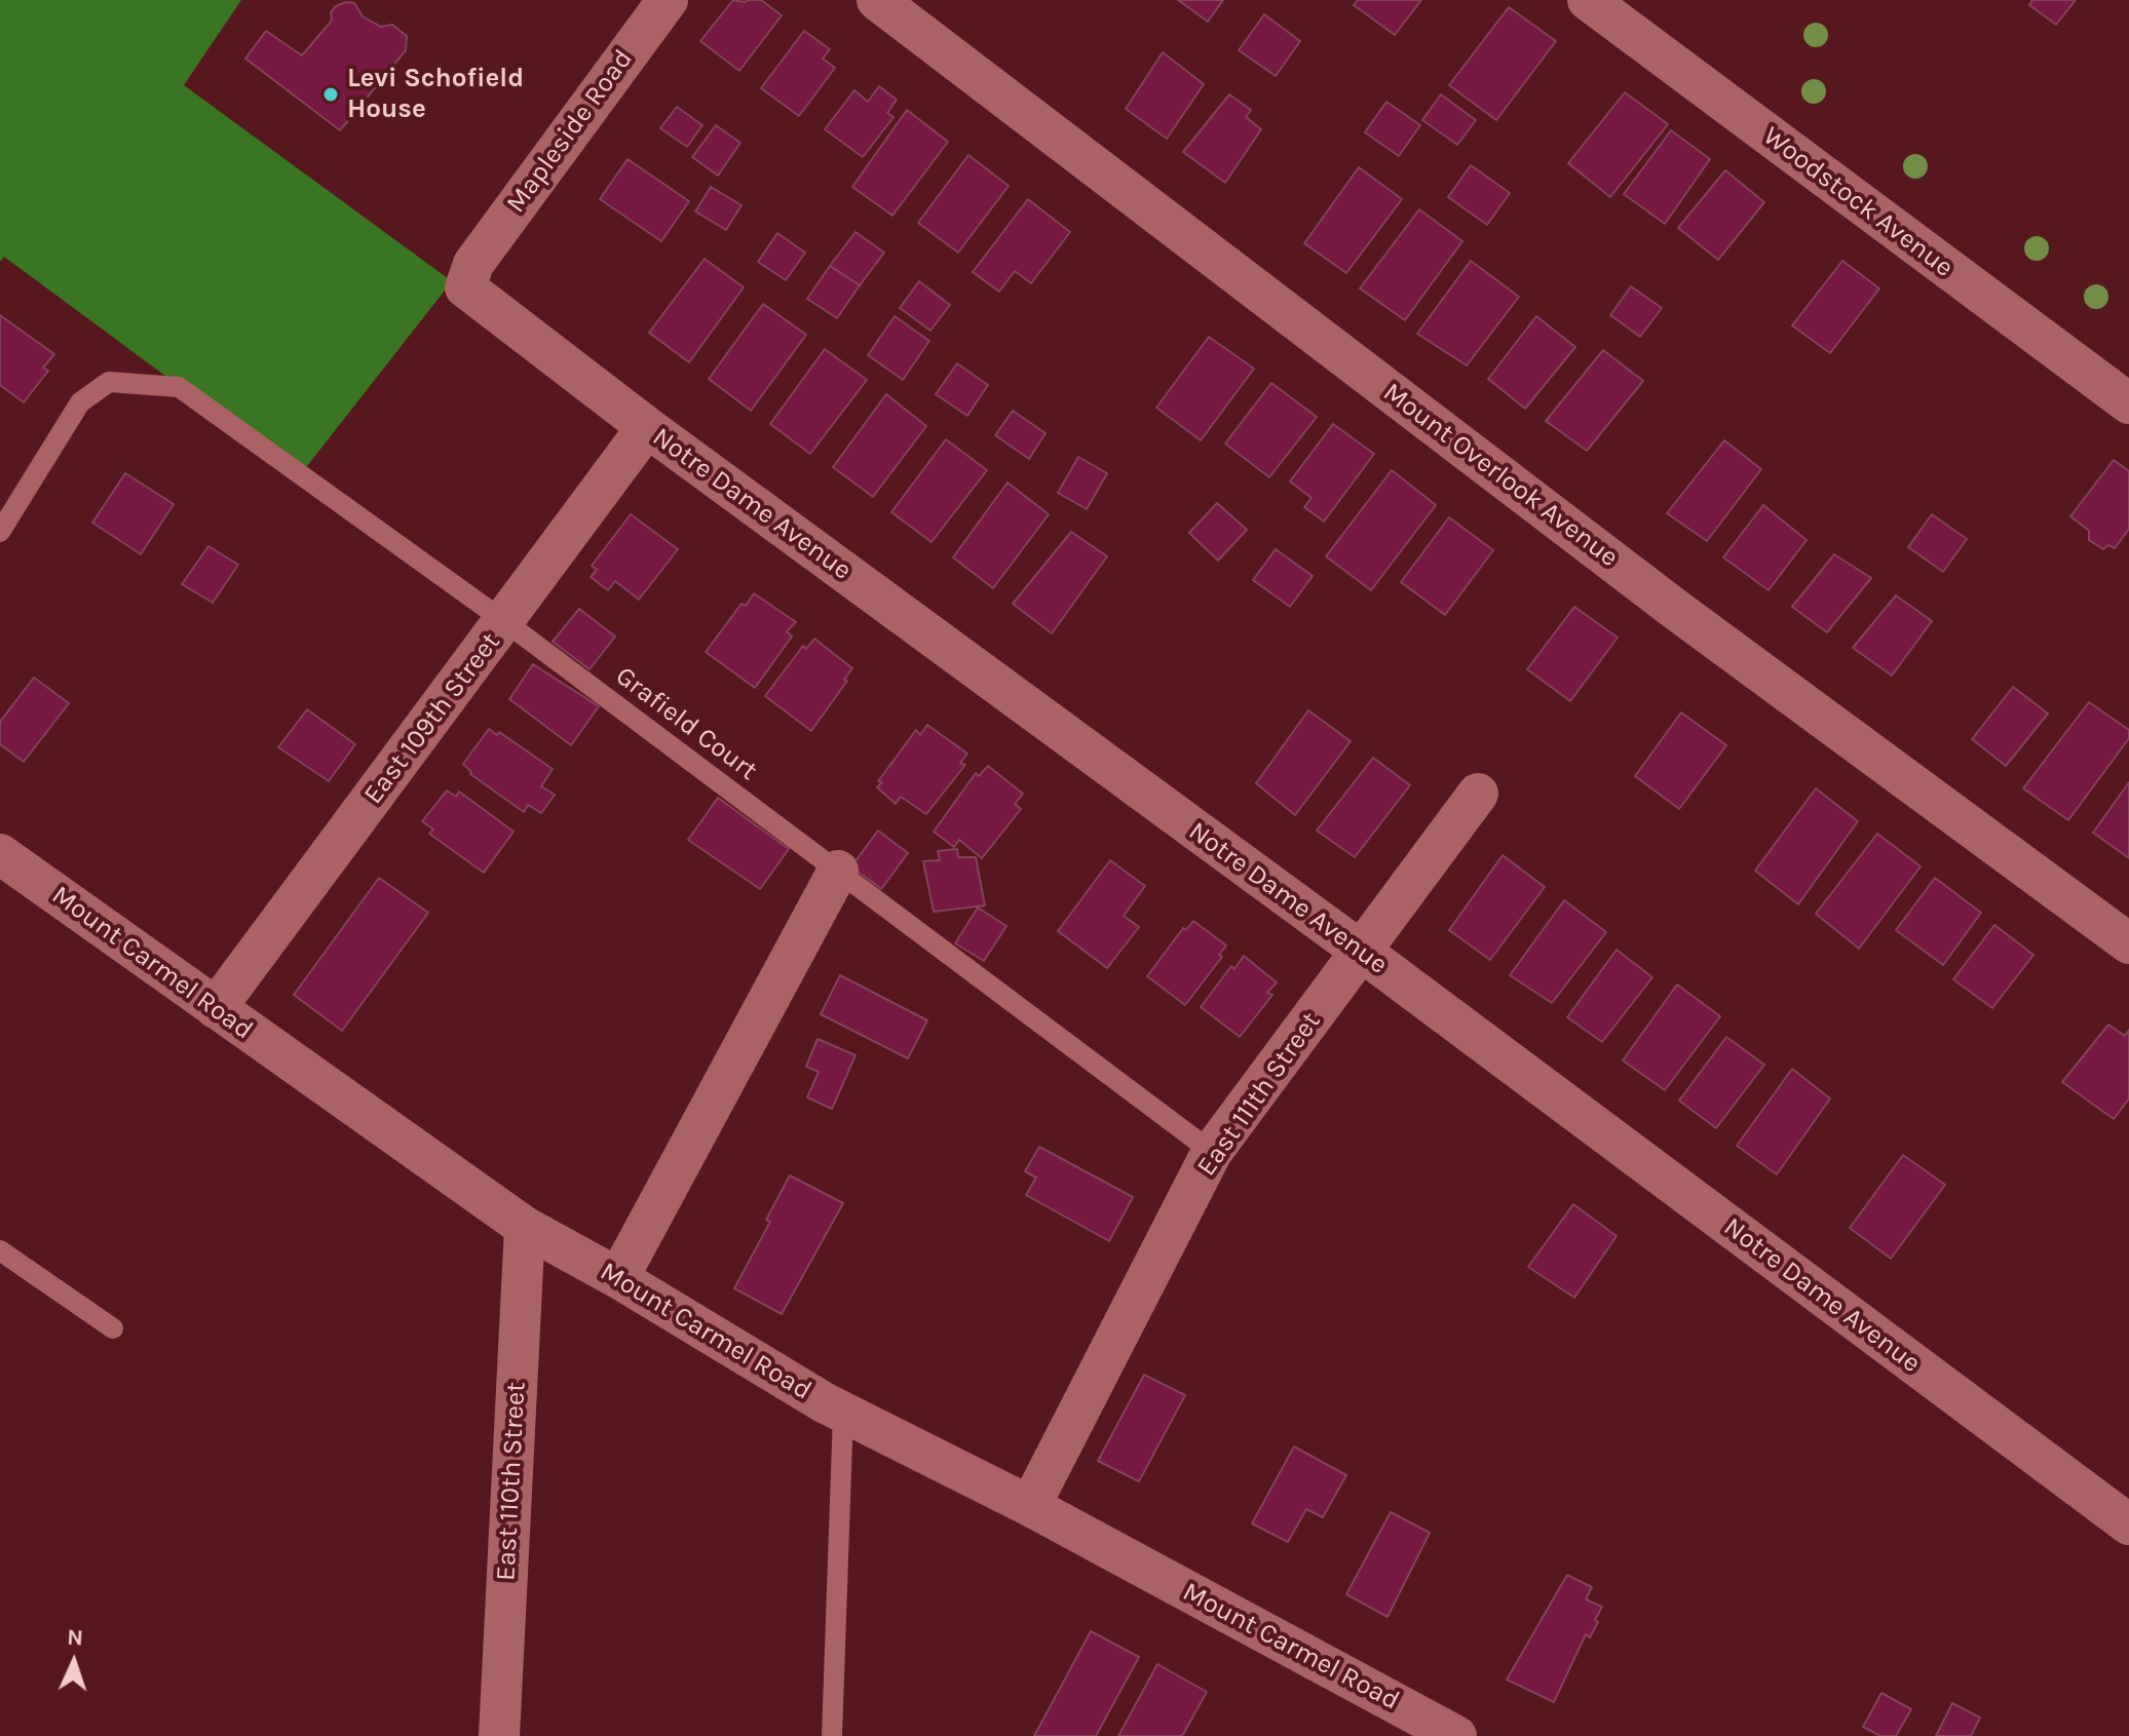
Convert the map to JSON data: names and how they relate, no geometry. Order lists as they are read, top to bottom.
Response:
{
  "streets": {
    "street": [
      "Mapleside Road",
      "Woodstock Avenue",
      "Mount Overlook Avenue",
      "Notre Dame Avenue",
      "East 109th Street",
      "Mount Carmel Road",
      "East 111th Street",
      "East 110th Street"
    ],
    "lane": ["Grafield Court"]
  },
  "crossings": [
    ["Mapleside Road", "Notre Dame Avenue"],
    ["Notre Dame Avenue", "East 109th Street"],
    ["Notre Dame Avenue", "East 111th Street"],
    ["East 109th Street", "Grafield Court"],
    ["East 109th Street", "Mount Carmel Road"],
    ["Grafield Court", "East 111th Street"],
    ["Mount Carmel Road", "East 111th Street"],
    ["Mount Carmel Road", "East 110th Street"]
  ],
  "places": ["Levi Schofield House"],
  "north": "top"
}
